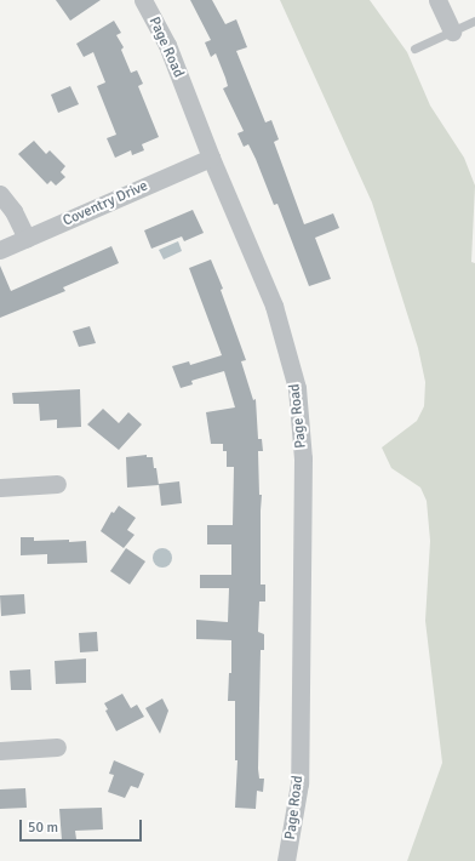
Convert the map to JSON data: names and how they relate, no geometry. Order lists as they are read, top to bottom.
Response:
{
  "streets": {
    "street": ["Page Road", "Coventry Drive"]
  },
  "crossings": [
    ["Page Road", "Coventry Drive"]
  ],
  "scale_bar": "50 m"
}
